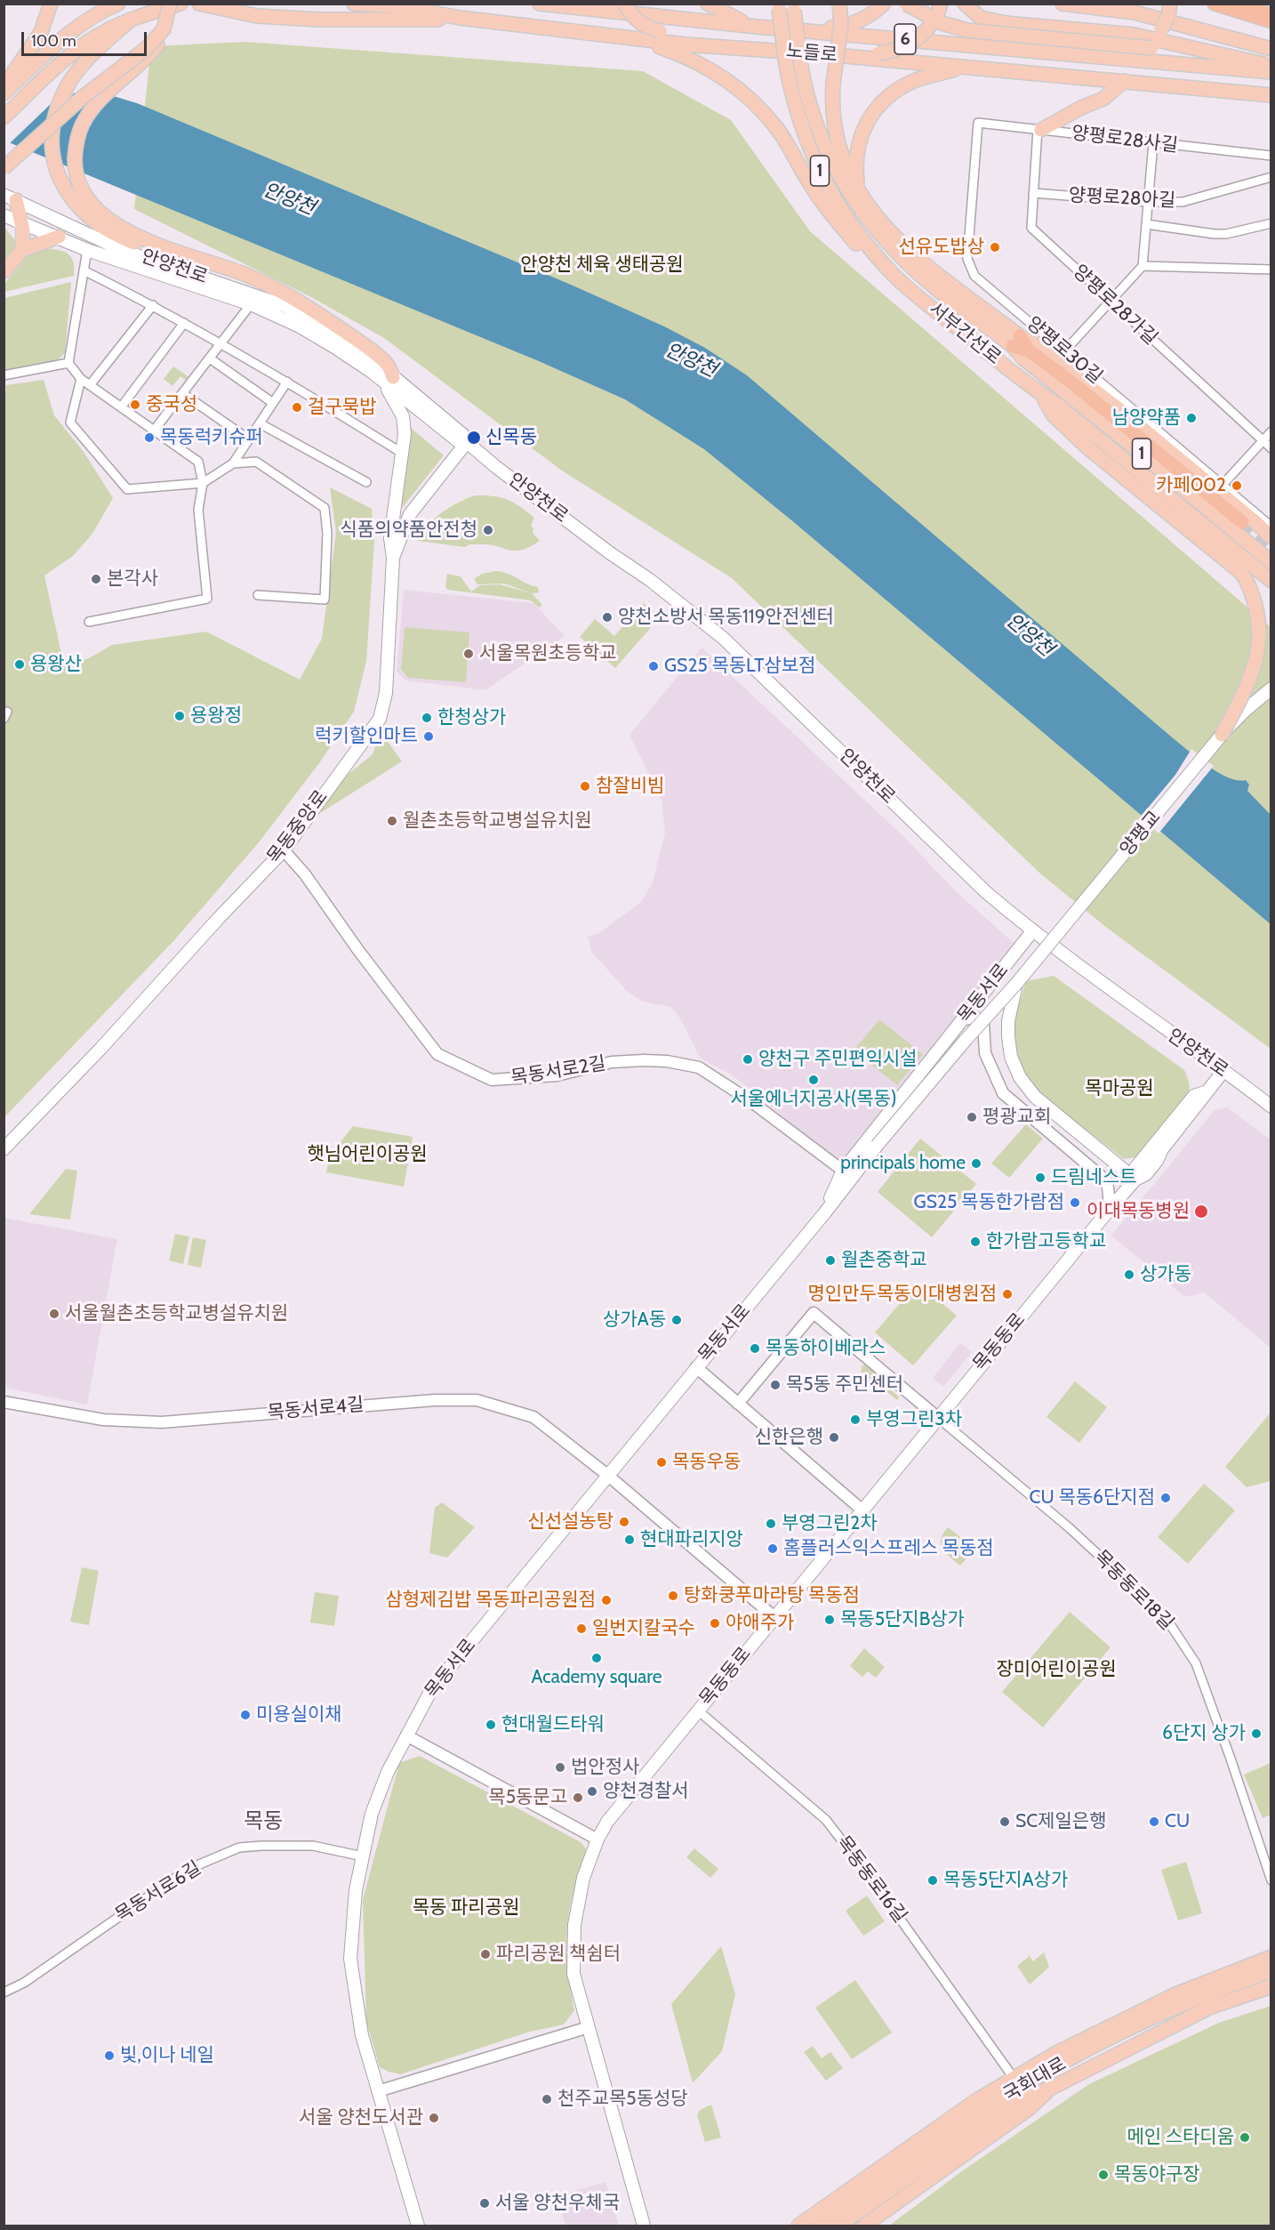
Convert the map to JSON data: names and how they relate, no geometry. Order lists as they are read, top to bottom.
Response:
{
  "streets": {
    "main road": [
      "6",
      "노들로",
      "1",
      "안양천로",
      "서부간선로",
      "목동중앙로",
      "양평교",
      "목동서로",
      "목동동로",
      "국회대로"
    ],
    "street": [
      "양평로28사길",
      "양평로28아길",
      "양평로28가길",
      "양평로30길",
      "목동서로2길",
      "목동서로4길",
      "목동동로18길",
      "목동동로16길",
      "목동서로6길"
    ]
  },
  "crossings": [
    ["양평로28사길", "양평로28가길"],
    ["양평로28사길", "양평로30길"],
    ["양평로28아길", "양평로28가길"],
    ["안양천로", "목동중앙로"],
    ["안양천로", "목동서로"],
    ["안양천로", "목동동로"],
    ["목동중앙로", "목동서로2길"],
    ["양평교", "목동서로"],
    ["목동서로", "목동서로2길"],
    ["목동서로", "목동서로4길"],
    ["목동서로", "목동서로6길"],
    ["목동동로", "목동서로4길"],
    ["목동동로", "목동동로18길"],
    ["목동동로", "목동동로16길"]
  ],
  "districts": ["목동"],
  "water": ["안양천"],
  "parks": [
    "안양천 체육 생태공원",
    "목마공원",
    "햇님어린이공원",
    "장미어린이공원",
    "목동 파리공원"
  ],
  "places": [
    "선유도밥상",
    "중국성",
    "걸구묵밥",
    "남양약품",
    "목동럭키슈퍼",
    "신목동",
    "카페002",
    "식품의약품안전청",
    "본각사",
    "양천소방서 목동119안전센터",
    "서울목원초등학교",
    "용왕산",
    "GS25 목동LT삼보점",
    "용왕정",
    "한청상가",
    "럭키할인마트",
    "참잘비빔",
    "월촌초등학교병설유치원",
    "양천구 주민편익시설",
    "서울에너지공사(목동)",
    "평광교회",
    "principals home",
    "드림네스트",
    "GS25 목동한가람점",
    "이대목동병원",
    "한가람고등학교",
    "월촌중학교",
    "상가동",
    "명인만두목동이대병원점",
    "서울월촌초등학교병설유치원",
    "상가A동",
    "목동하이베라스",
    "목5동 주민센터",
    "부영그린3차",
    "신한은행",
    "목동우동",
    "CU 목동6단지점",
    "신선설농탕",
    "부영그린2차",
    "현대파리지앙",
    "홈플러스익스프레스 목동점",
    "탕화쿵푸마라탕 목동점",
    "삼형제김밥 목동파리공원점",
    "목동5단지B상가",
    "야애주가",
    "일번지칼국수",
    "Academy square",
    "미용실이채",
    "현대월드타워",
    "6단지 상가",
    "법안정사",
    "양천경찰서",
    "목5동문고",
    "SC제일은행",
    "CU",
    "목동5단지A상가",
    "파리공원 책쉼터",
    "빛,이나 네일",
    "천주교목5동성당",
    "서울 양천도서관",
    "메인 스타디움",
    "목동야구장",
    "서울 양천우체국"
  ],
  "scale_bar": "100 m"
}
